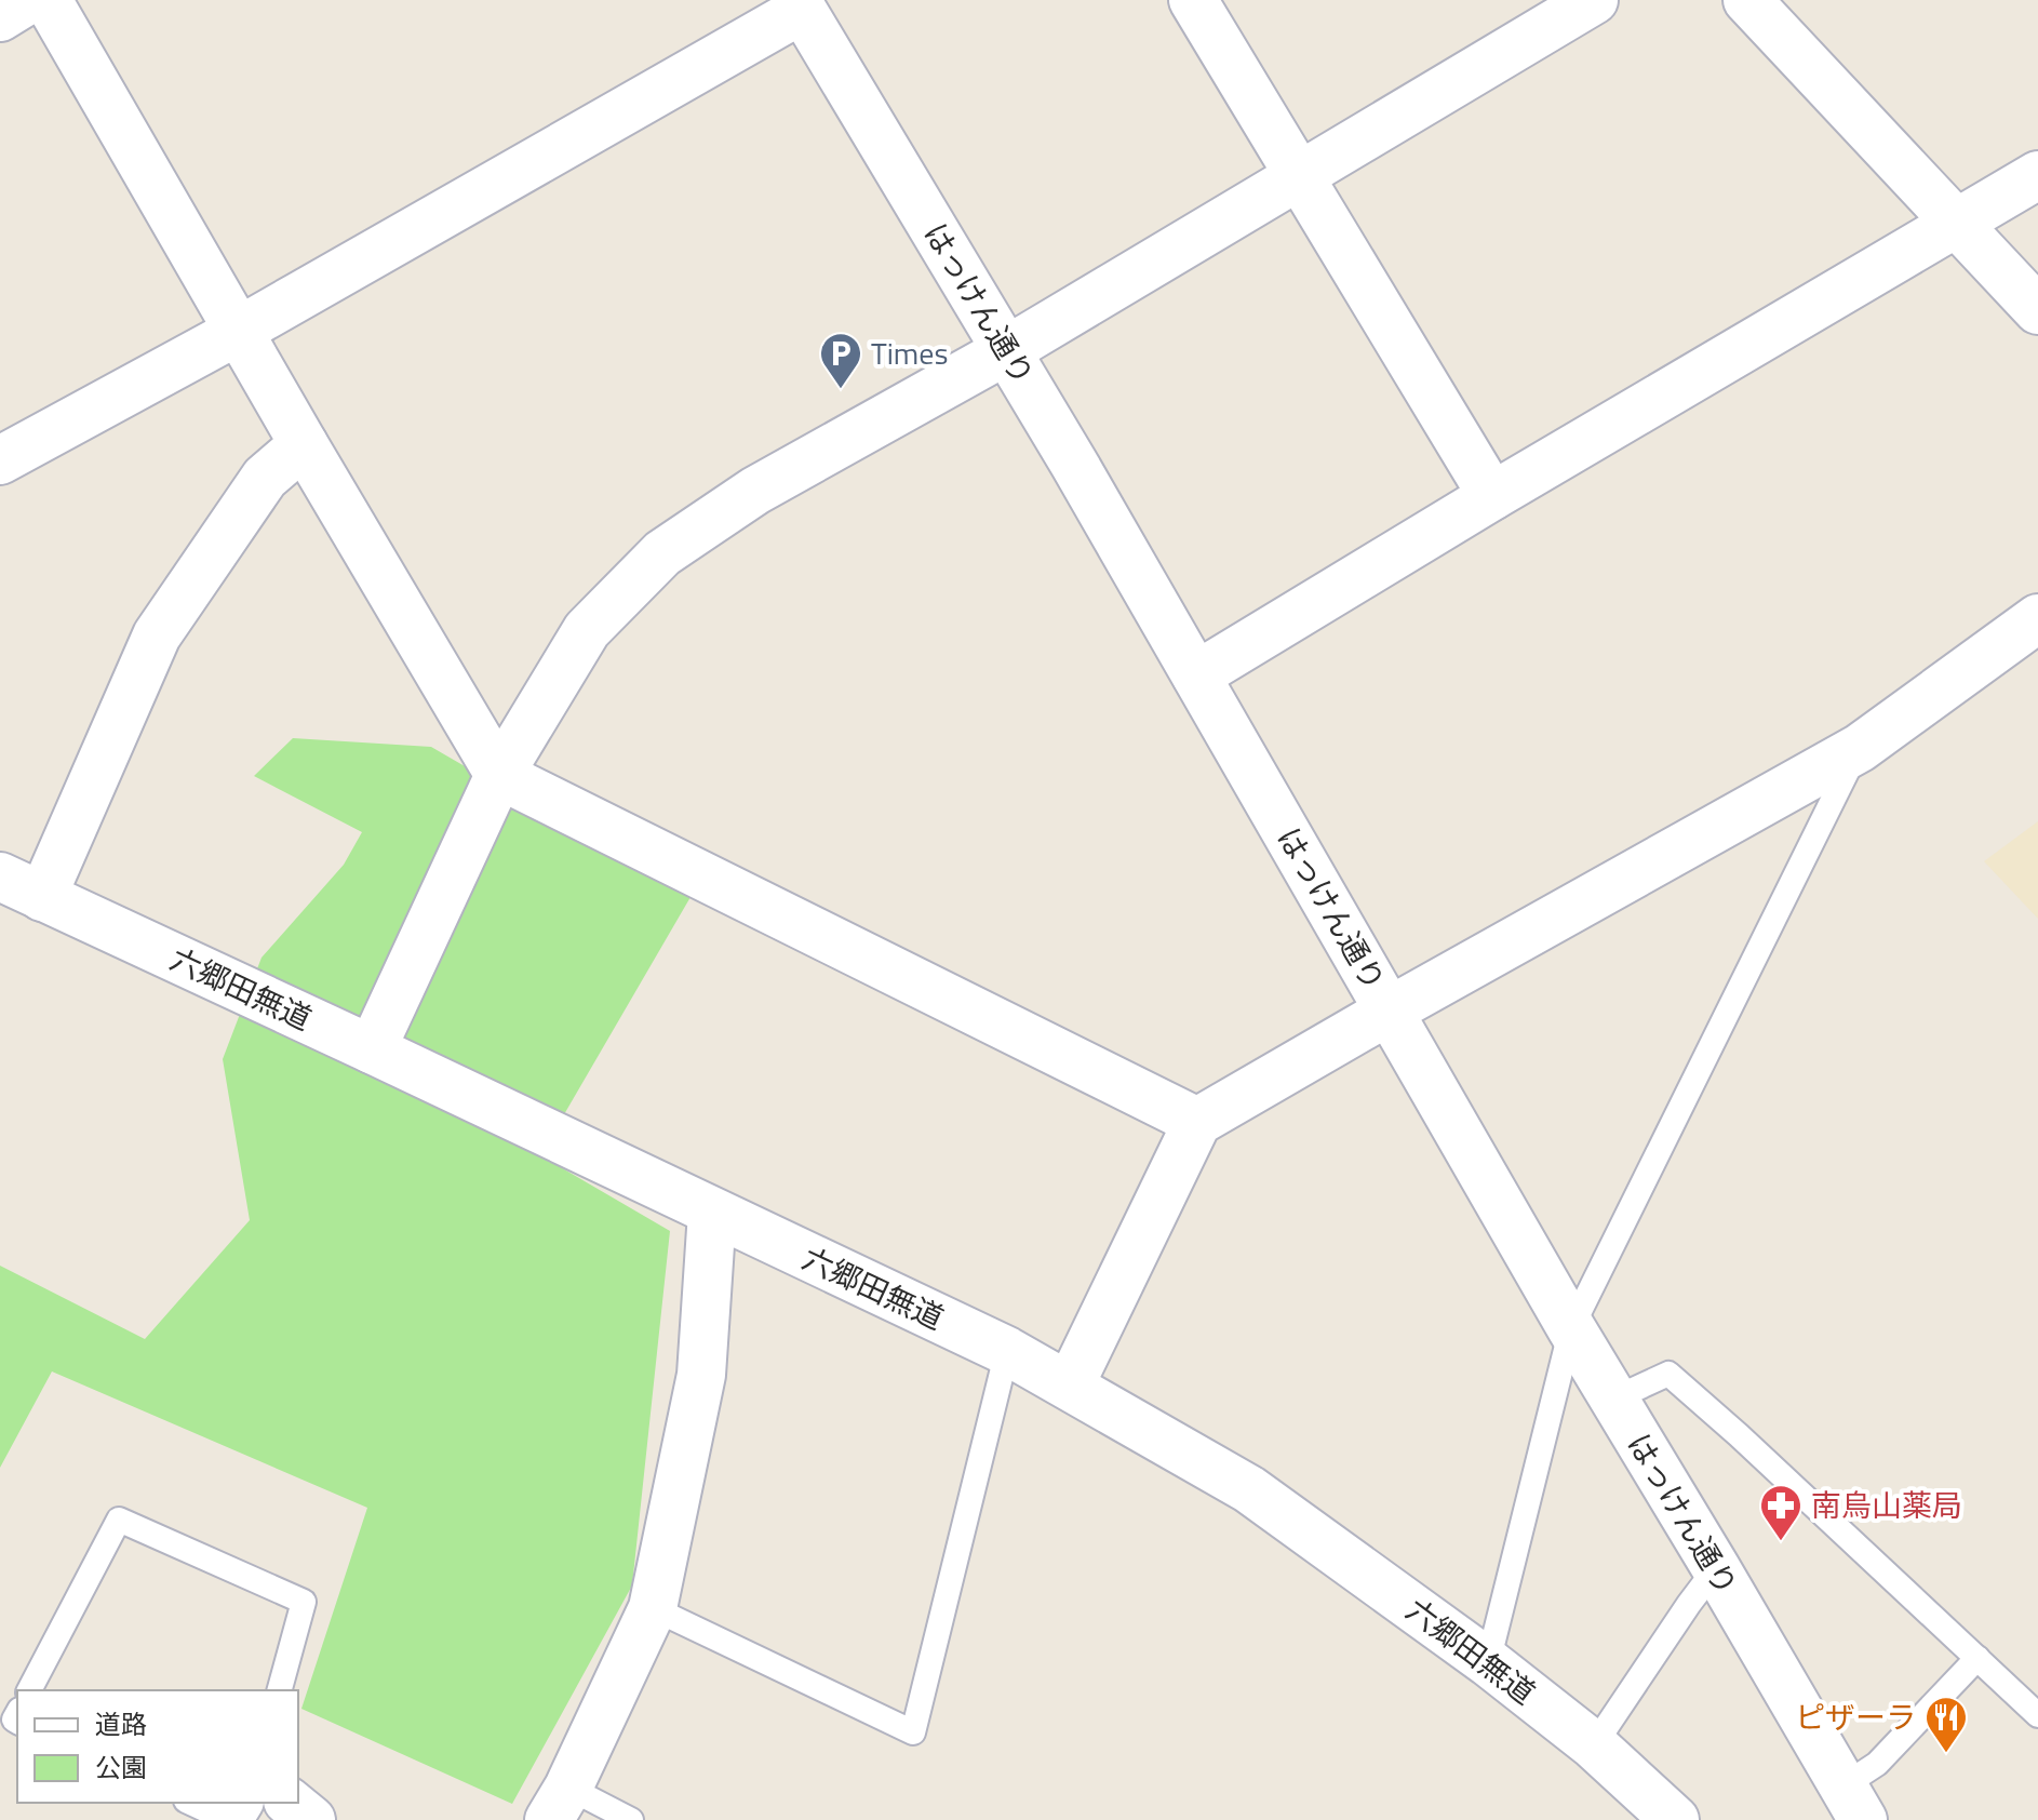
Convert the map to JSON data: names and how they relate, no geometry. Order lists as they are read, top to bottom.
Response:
{
  "streets": {
    "street": ["はっけん通り", "六郷田無道"]
  },
  "places": {
    "parking": ["Times"],
    "pharmacy": ["南烏山薬局"],
    "restaurant": ["ピザーラ"]
  },
  "legend": ["道路", "公園"]
}
